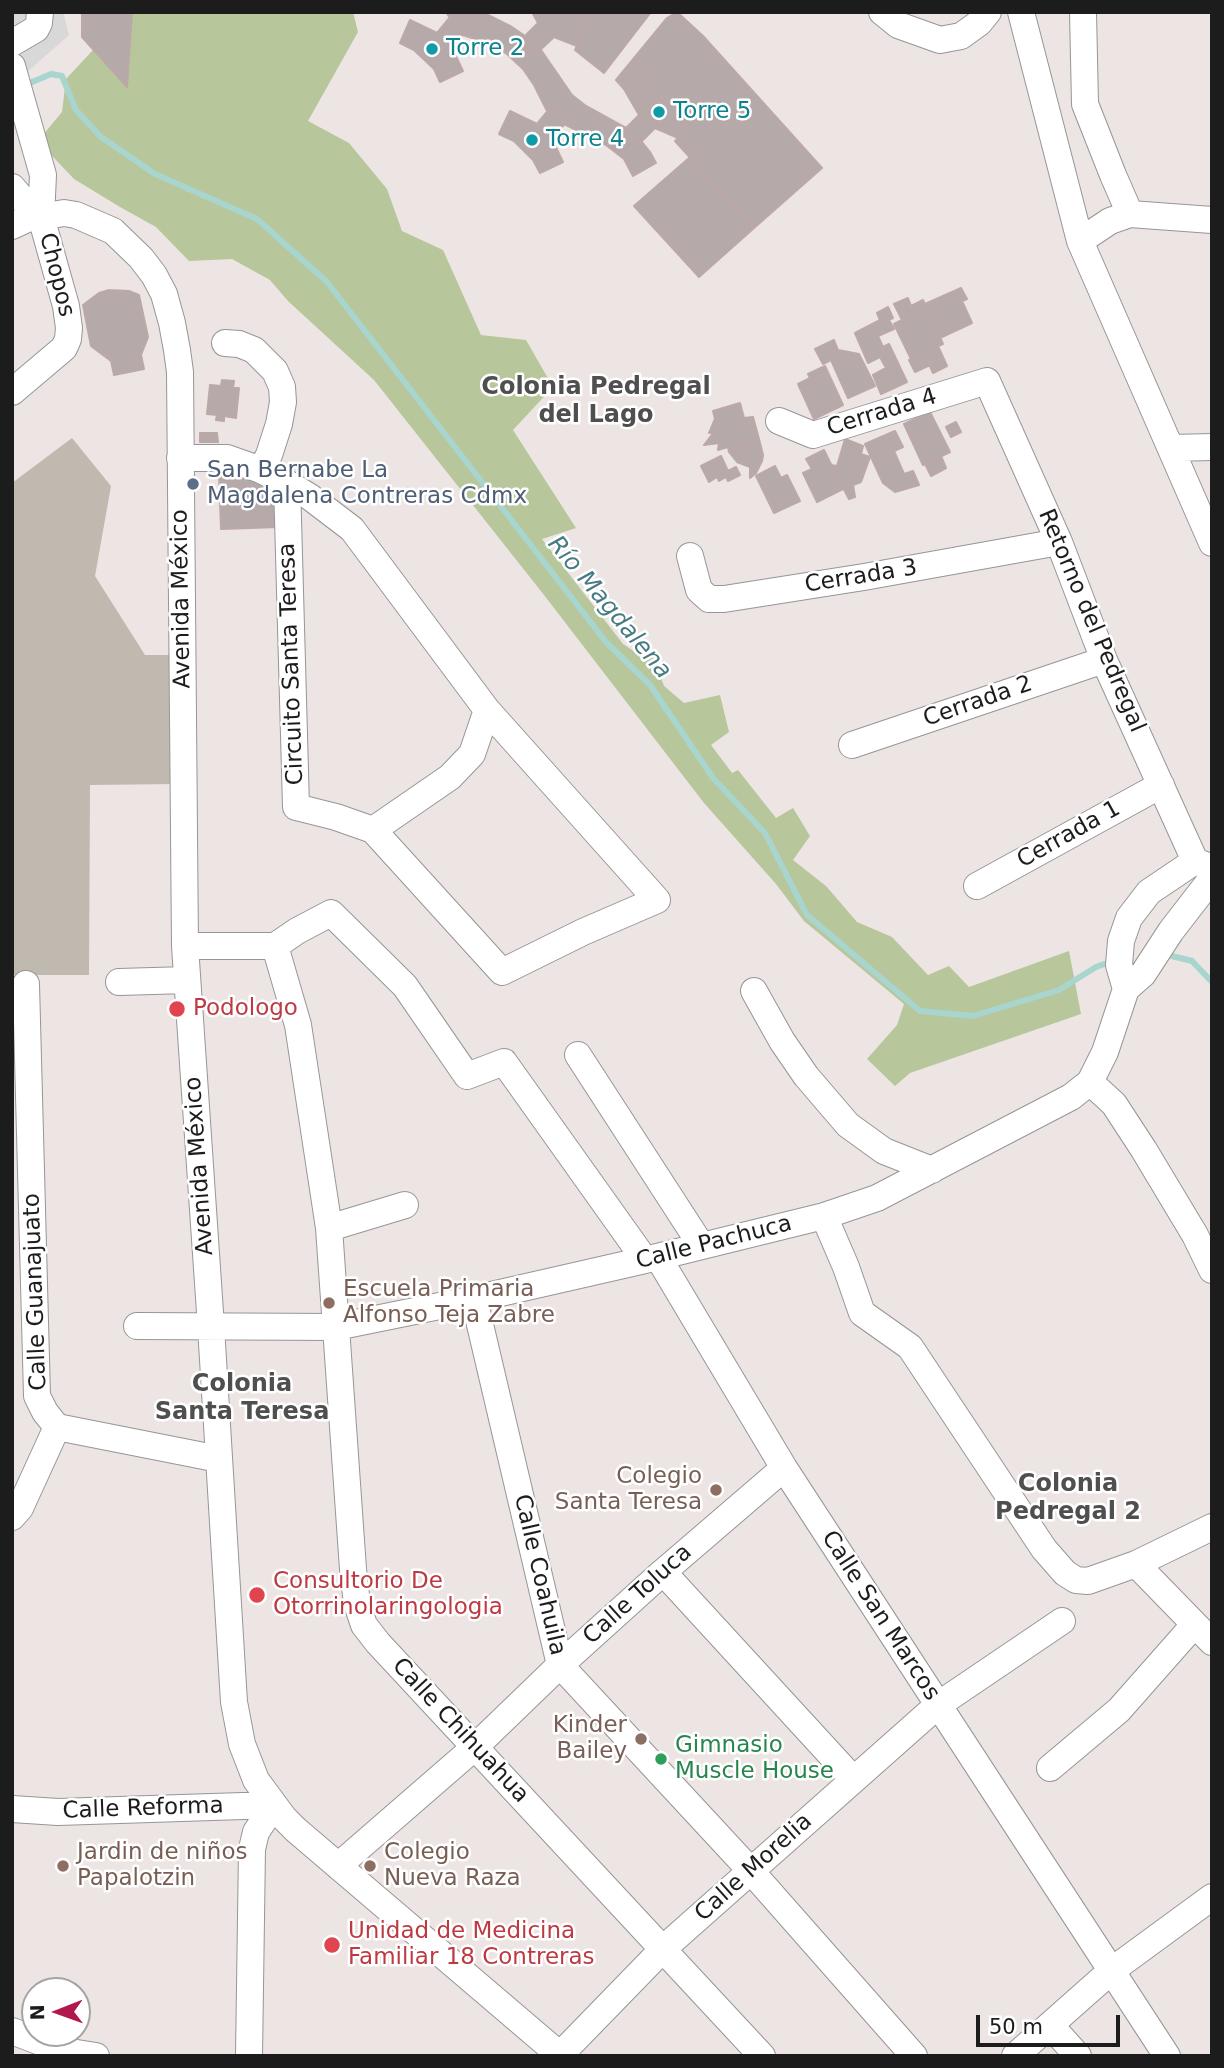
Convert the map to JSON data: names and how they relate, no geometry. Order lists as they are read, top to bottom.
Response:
{
  "streets": {
    "street": [
      "Chopos",
      "Cerrada 4",
      "Cerrada 3",
      "Avenida México",
      "Retorno del Pedregal",
      "Circuito Santa Teresa",
      "Cerrada 2",
      "Cerrada 1",
      "Calle Pachuca",
      "Calle Guanajuato",
      "Calle Coahuila",
      "Calle Toluca",
      "Calle San Marcos",
      "Calle Chihuahua",
      "Calle Reforma",
      "Calle Morelia"
    ]
  },
  "crossings": [
    ["Chopos", "Avenida México"],
    ["Cerrada 4", "Retorno del Pedregal"],
    ["Cerrada 3", "Retorno del Pedregal"],
    ["Avenida México", "Circuito Santa Teresa"],
    ["Avenida México", "Calle Pachuca"],
    ["Avenida México", "Calle Toluca"],
    ["Avenida México", "Calle Reforma"],
    ["Avenida México", "Calle Morelia"],
    ["Retorno del Pedregal", "Cerrada 2"],
    ["Retorno del Pedregal", "Cerrada 1"],
    ["Retorno del Pedregal", "Calle Pachuca"],
    ["Calle Pachuca", "Calle Coahuila"],
    ["Calle Pachuca", "Calle San Marcos"],
    ["Calle Pachuca", "Calle Chihuahua"],
    ["Calle Coahuila", "Calle Toluca"],
    ["Calle Coahuila", "Calle Morelia"],
    ["Calle Toluca", "Calle San Marcos"],
    ["Calle Toluca", "Calle Chihuahua"],
    ["Calle San Marcos", "Calle Chihuahua"],
    ["Calle San Marcos", "Calle Morelia"],
    ["Calle Chihuahua", "Calle Morelia"]
  ],
  "districts": ["Colonia Pedregal del Lago", "Colonia Santa Teresa", "Colonia Pedregal 2"],
  "water": ["Río Magdalena"],
  "places": [
    "Torre 2",
    "Torre 5",
    "Torre 4",
    "San Bernabe La Magdalena Contreras Cdmx",
    "Podologo",
    "Escuela Primaria Alfonso Teja Zabre",
    "Colegio Santa Teresa",
    "Consultorio De Otorrinolaringologia",
    "Kinder Bailey",
    "Gimnasio Muscle House",
    "Jardin de niños Papalotzin",
    "Colegio Nueva Raza",
    "Unidad de Medicina Familiar 18 Contreras"
  ],
  "scale_bar": "50 m",
  "north": "left"
}
